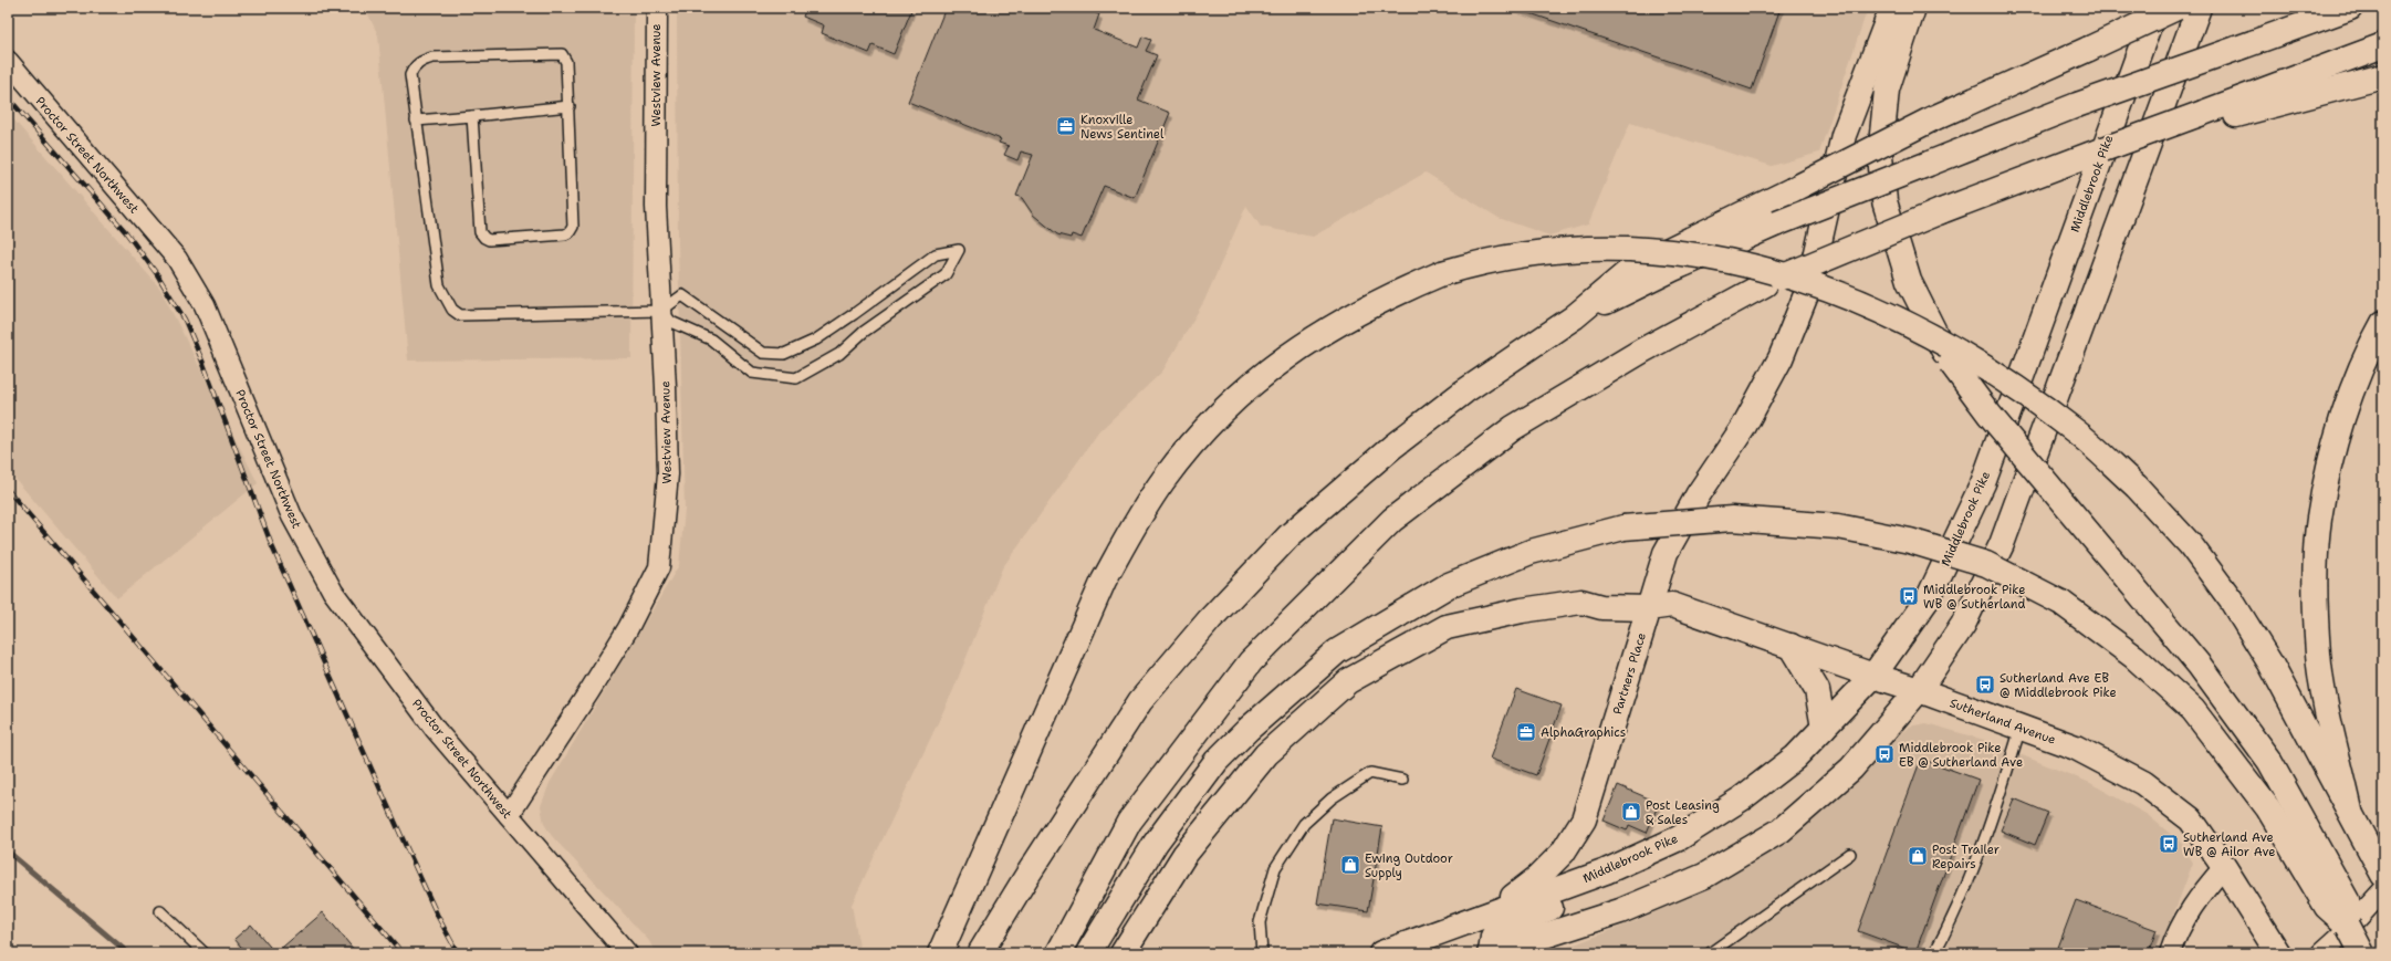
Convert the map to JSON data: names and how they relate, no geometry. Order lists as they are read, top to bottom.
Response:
{
  "streets": {
    "main road": ["Middlebrook Pike", "Partners Place", "Sutherland Avenue"],
    "street": ["Westview Avenue", "Proctor Street Northwest"]
  },
  "crossings": [
    ["Westview Avenue", "Proctor Street Northwest"],
    ["Middlebrook Pike", "Partners Place"],
    ["Middlebrook Pike", "Sutherland Avenue"],
    ["Partners Place", "Sutherland Avenue"]
  ],
  "places": {
    "office": ["Knoxville News Sentinel", "AlphaGraphics"],
    "bus stop": [
      "Middlebrook Pike WB @ Sutherland",
      "Sutherland Ave EB @ Middlebrook Pike",
      "Middlebrook Pike EB @ Sutherland Ave",
      "Sutherland Ave WB @ Ailor Ave"
    ],
    "shop": ["Post Leasing & Sales", "Post Trailer Repairs", "Ewing Outdoor Supply"]
  }
}
